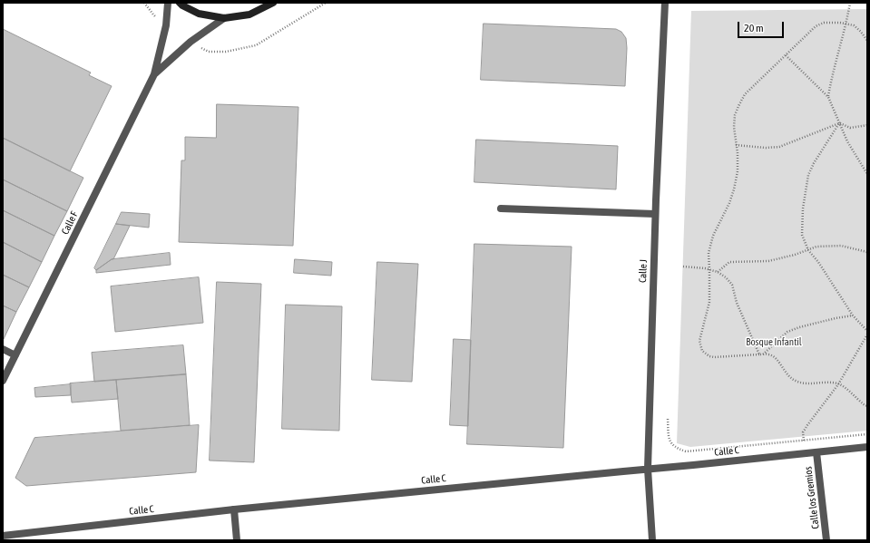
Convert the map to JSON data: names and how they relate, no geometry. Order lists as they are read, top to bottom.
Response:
{
  "streets": {
    "street": [
      "Calle F",
      "Calle J",
      "Calle C",
      "Calle los Gremios"
    ]
  },
  "crossings": [
    ["Calle J", "Calle C"],
    ["Calle C", "Calle los Gremios"]
  ],
  "parks": ["Bosque Infantil"],
  "scale_bar": "20 m"
}
